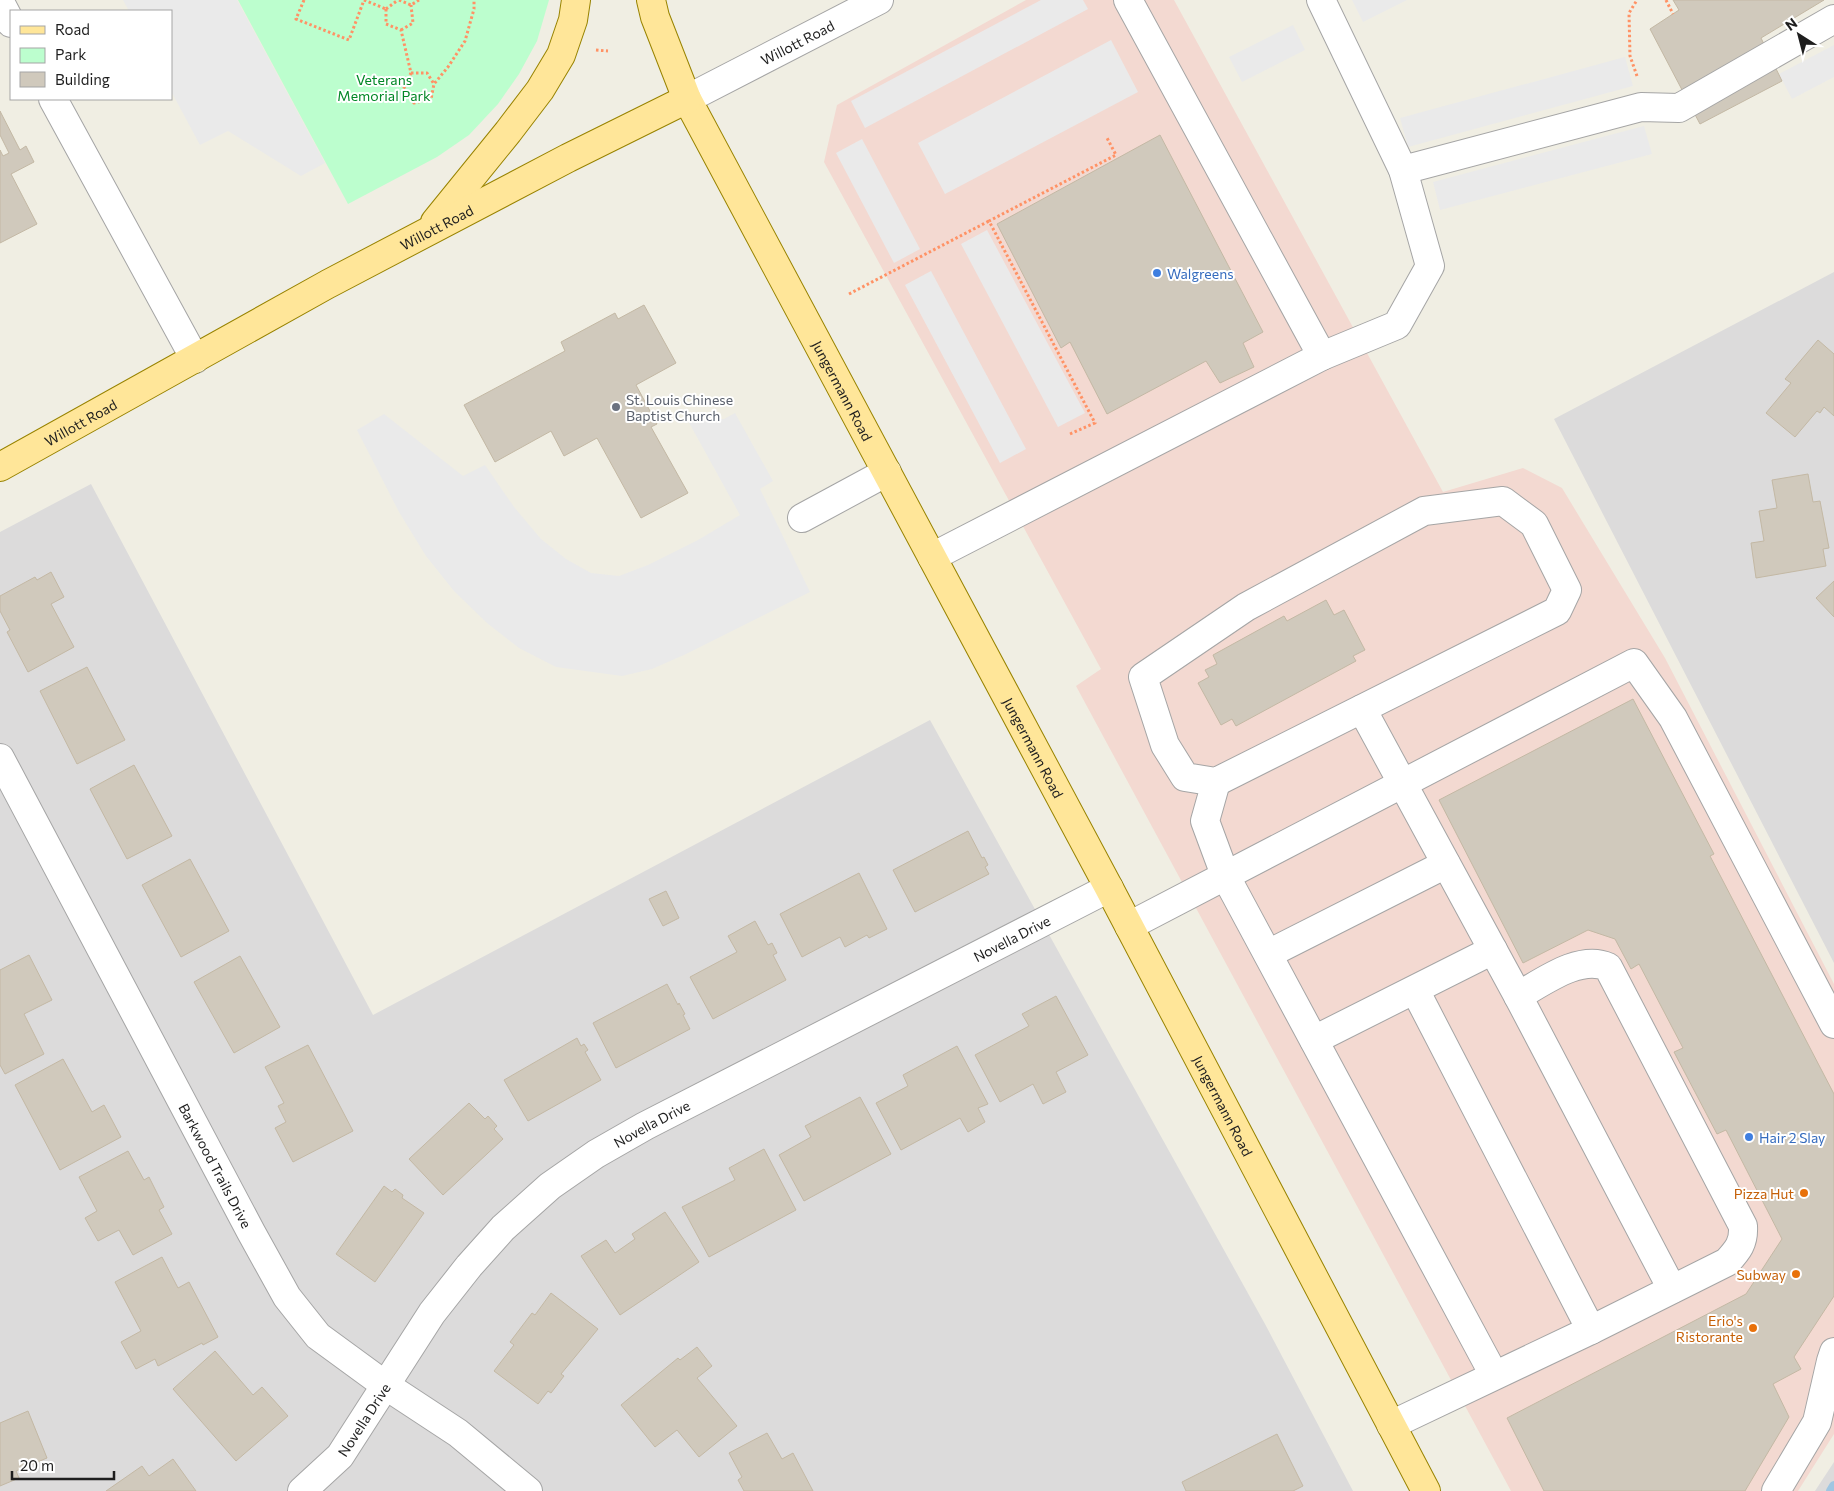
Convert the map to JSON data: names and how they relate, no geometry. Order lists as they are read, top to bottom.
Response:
{
  "streets": {
    "main road": ["Willott Road", "Jungermann Road"],
    "street": ["Novella Drive", "Barkwood Trails Drive"]
  },
  "crossings": [
    ["Willott Road", "Jungermann Road"],
    ["Jungermann Road", "Novella Drive"],
    ["Novella Drive", "Barkwood Trails Drive"]
  ],
  "parks": ["Veterans Memorial Park"],
  "places": [
    "Walgreens",
    "St. Louis Chinese Baptist Church",
    "Hair 2 Slay",
    "Pizza Hut",
    "Subway",
    "Erio's Ristorante"
  ],
  "legend": ["Road", "Park", "Building"],
  "scale_bar": "20 m",
  "north": "top left"
}
